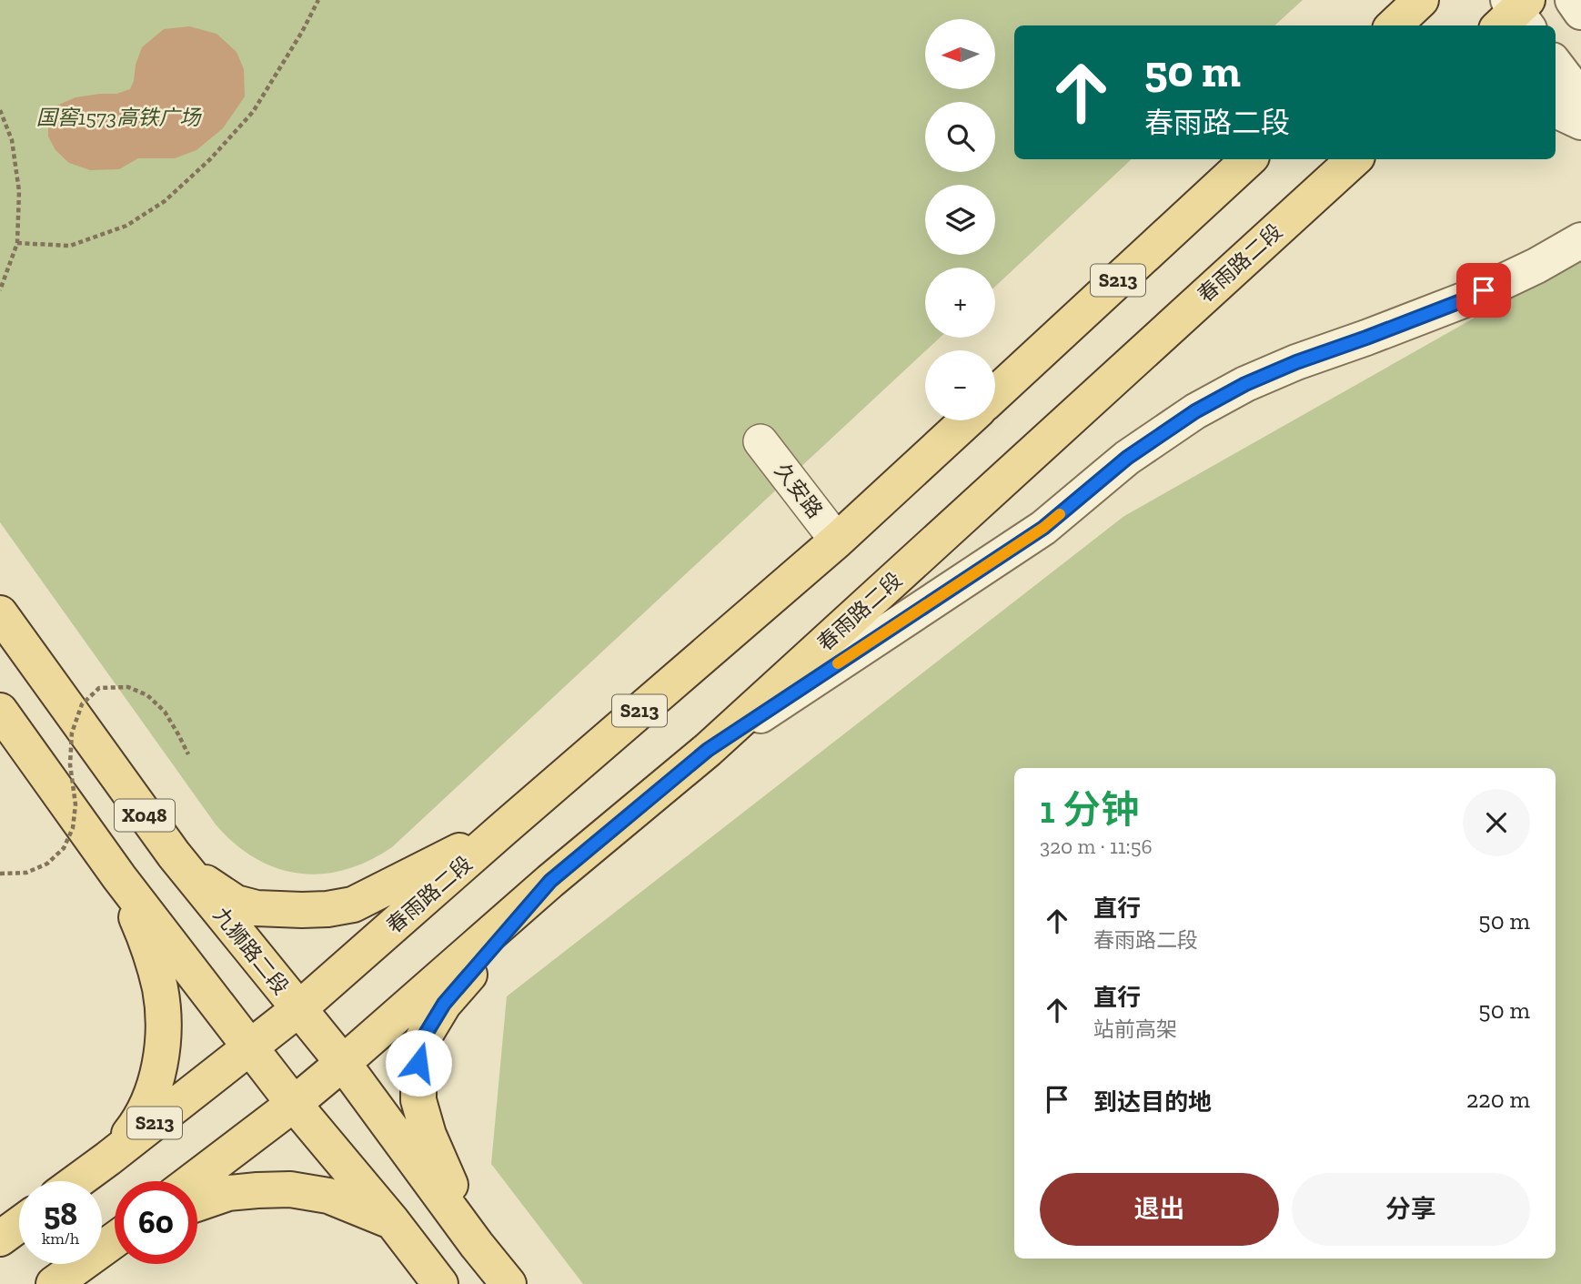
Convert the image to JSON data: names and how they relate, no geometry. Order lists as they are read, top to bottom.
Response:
{
  "streets": {
    "main road": [
      "春雨路二段",
      "S213",
      "X048",
      "九狮路二段"
    ],
    "street": ["久安路"]
  },
  "crossings": [
    ["春雨路二段", "S213"],
    ["春雨路二段", "久安路"],
    ["春雨路二段", "X048"],
    ["春雨路二段", "九狮路二段"],
    ["S213", "X048"]
  ],
  "parks": ["国窖1573高铁广场"],
  "north": "left",
  "page": {
    "map_buttons": ["+", "−"],
    "turn": ["50 m", "春雨路二段"],
    "heading": ["1 分钟", "320 m · 11:56"],
    "list": [
      {
        "name": "直行",
        "note": "春雨路二段",
        "value": "50 m"
      },
      {
        "name": "直行",
        "note": "站前高架",
        "value": "50 m"
      },
      {
        "name": "到达目的地",
        "value": "220 m"
      }
    ],
    "buttons": ["退出", "分享"],
    "speed": "58 km/h",
    "limit": "60"
  }
}
